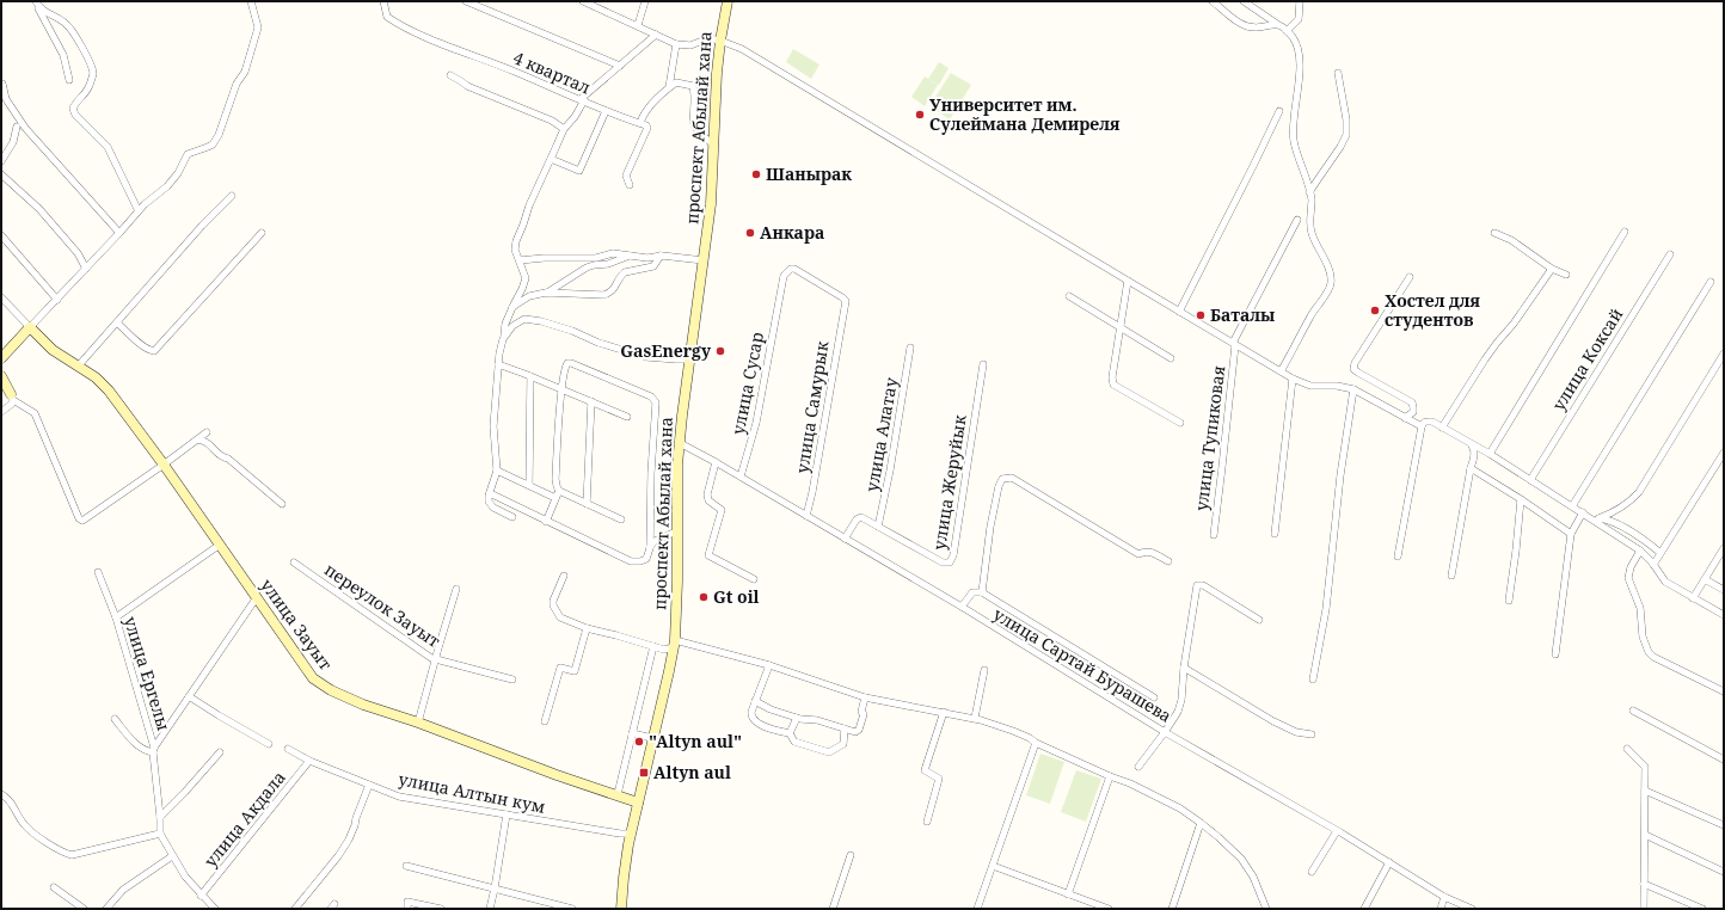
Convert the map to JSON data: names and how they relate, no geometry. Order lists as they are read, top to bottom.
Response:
{
  "streets": {
    "main road": ["проспект Абылай хана", "улица Зауыт"],
    "street": [
      "4 квартал",
      "улица Коксай",
      "улица Сусар",
      "улица Самурык",
      "улица Алатау",
      "улица Тупиковая",
      "улица Жеруйык",
      "переулок Зауыт",
      "улица Сартай Бурашева",
      "улица Ергелы",
      "улица Алтын кум",
      "улица Акдала"
    ]
  },
  "crossings": [
    ["проспект Абылай хана", "улица Зауыт"],
    ["проспект Абылай хана", "улица Сартай Бурашева"],
    ["проспект Абылай хана", "улица Алтын кум"],
    ["улица Сусар", "улица Самурык"],
    ["улица Сусар", "улица Сартай Бурашева"],
    ["улица Самурык", "улица Сартай Бурашева"],
    ["улица Алатау", "улица Жеруйык"],
    ["улица Жеруйык", "улица Сартай Бурашева"],
    ["улица Ергелы", "улица Акдала"],
    ["улица Алтын кум", "улица Акдала"]
  ],
  "places": {
    "other": [
      "Университет им. Сулеймана Демиреля",
      "Шанырак",
      "Анкара",
      "Хостел для студентов",
      "Баталы",
      "GasEnergy",
      "Gt oil",
      "\"Altyn aul\""
    ],
    "transit": ["Altyn aul"]
  }
}
